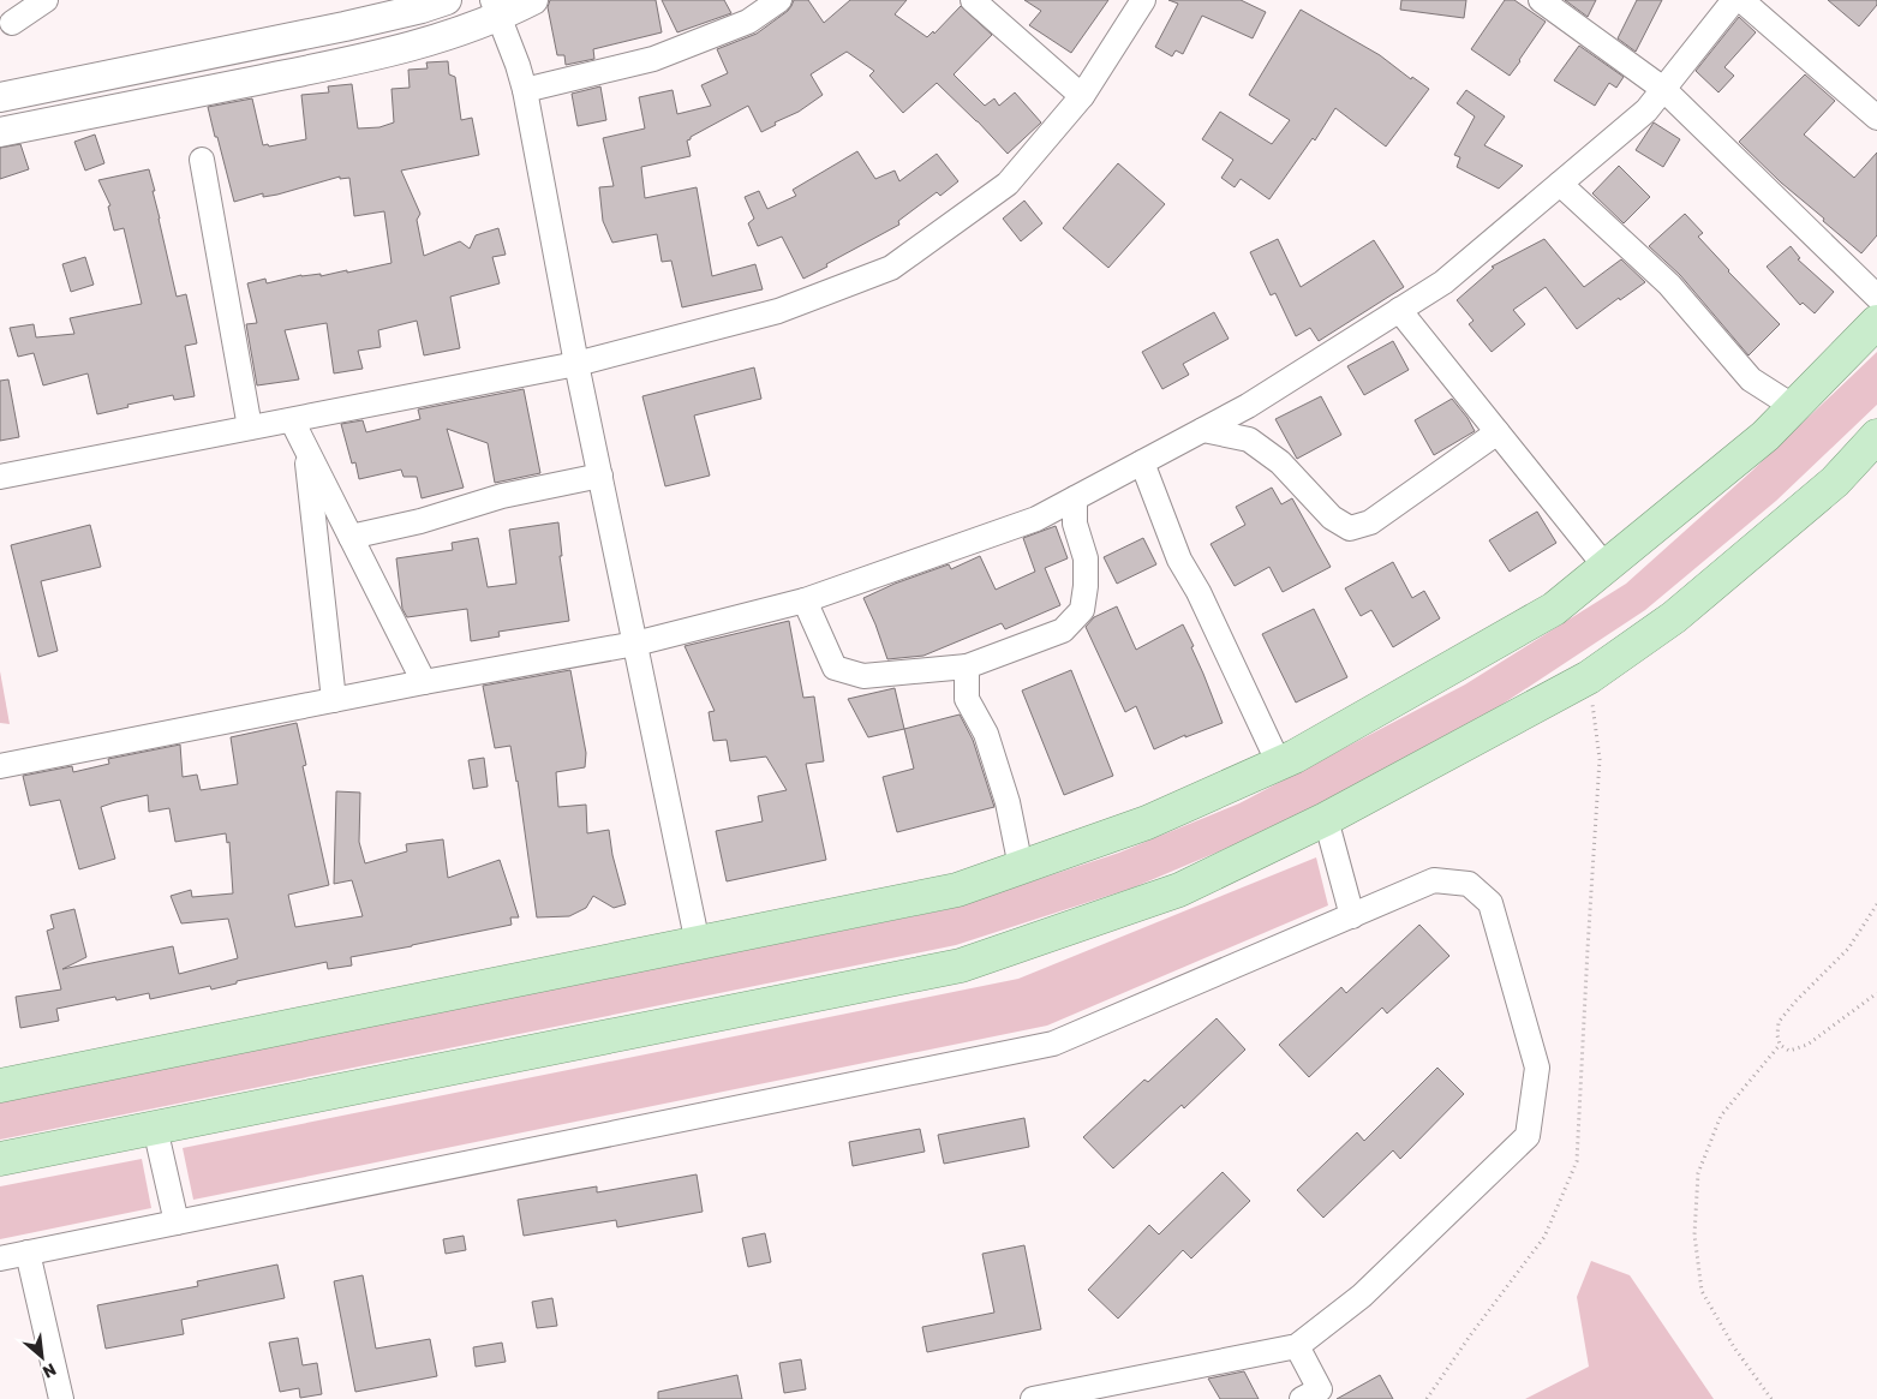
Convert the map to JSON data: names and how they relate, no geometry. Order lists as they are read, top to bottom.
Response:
{
  "north": "bottom right"
}
